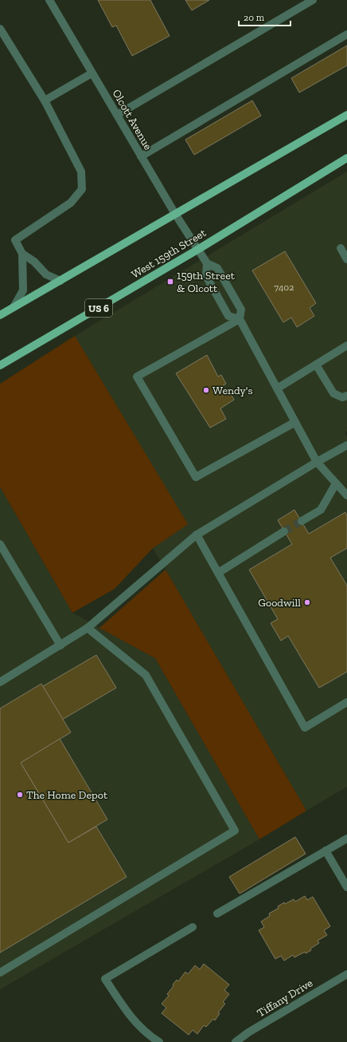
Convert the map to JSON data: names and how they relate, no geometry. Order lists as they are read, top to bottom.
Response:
{
  "streets": {
    "main road": ["West 159th Street", "US 6"],
    "street": ["Olcott Avenue", "Tiffany Drive"]
  },
  "crossings": [
    ["Olcott Avenue", "West 159th Street"]
  ],
  "places": {
    "transit": ["159th Street & Olcott"],
    "other": ["Wendy's", "Goodwill", "The Home Depot"]
  },
  "house_numbers": ["7402"],
  "scale_bar": "20 m"
}
